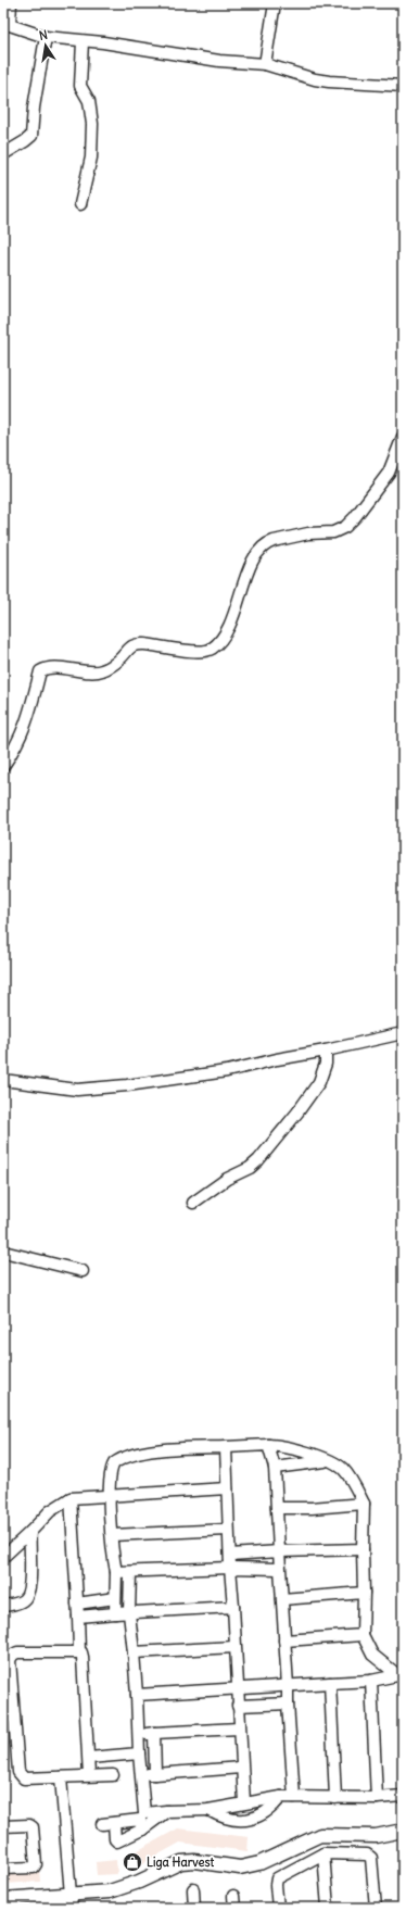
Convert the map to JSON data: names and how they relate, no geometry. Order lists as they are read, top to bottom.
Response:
{
  "places": {
    "shop": ["Liga Harvest"]
  },
  "north": "top"
}
